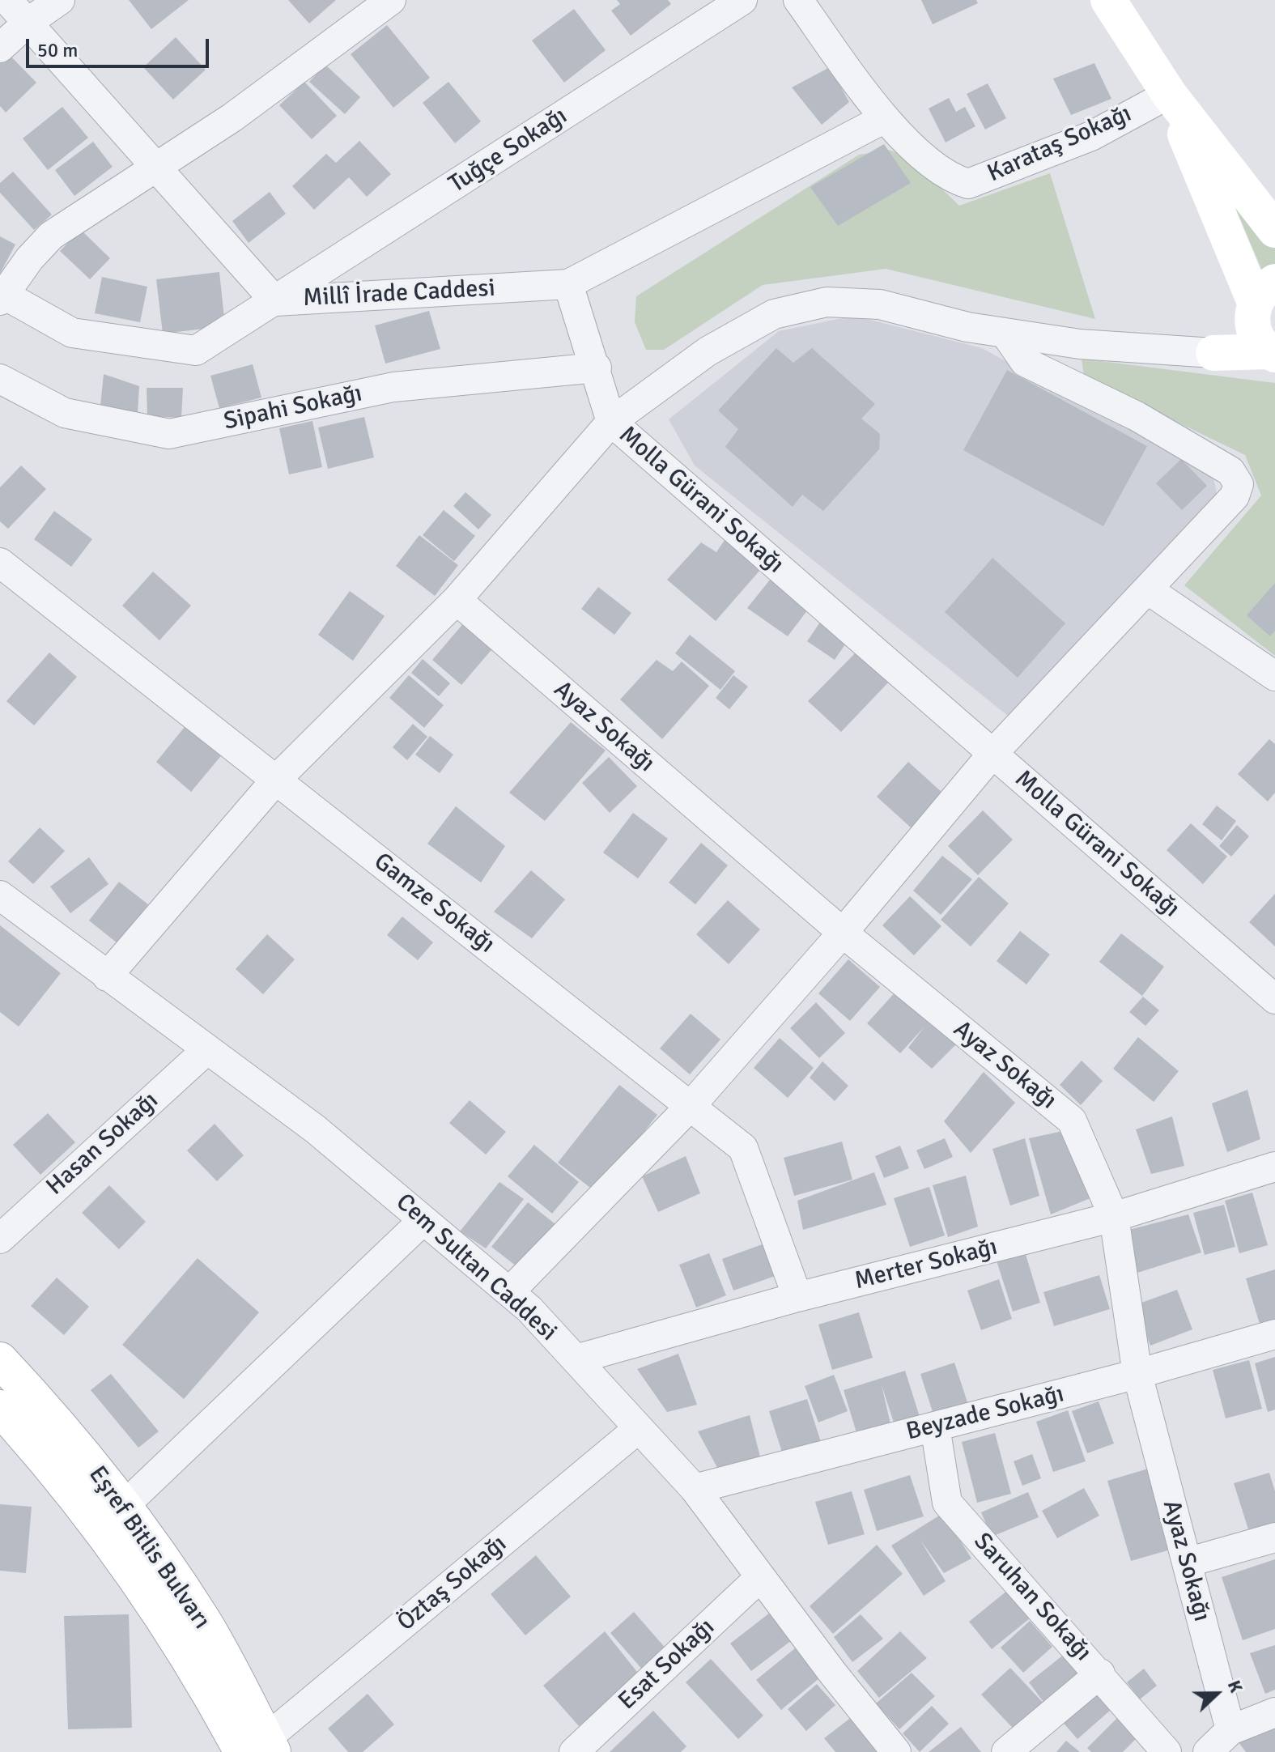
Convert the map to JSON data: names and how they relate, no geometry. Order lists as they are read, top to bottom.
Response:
{
  "streets": {
    "main road": ["Eşref Bitlis Bulvarı"],
    "street": [
      "Karataş Sokağı",
      "Tuğçe Sokağı",
      "Millî İrade Caddesi",
      "Sipahi Sokağı",
      "Molla Gürani Sokağı",
      "Ayaz Sokağı",
      "Gamze Sokağı",
      "Hasan Sokağı",
      "Merter Sokağı",
      "Cem Sultan Caddesi",
      "Beyzade Sokağı",
      "Öztaş Sokağı",
      "Saruhan Sokağı",
      "Esat Sokağı"
    ]
  },
  "crossings": [
    ["Karataş Sokağı", "Millî İrade Caddesi"],
    ["Tuğçe Sokağı", "Millî İrade Caddesi"],
    ["Ayaz Sokağı", "Merter Sokağı"],
    ["Ayaz Sokağı", "Beyzade Sokağı"],
    ["Gamze Sokağı", "Merter Sokağı"],
    ["Hasan Sokağı", "Cem Sultan Caddesi"],
    ["Merter Sokağı", "Cem Sultan Caddesi"],
    ["Cem Sultan Caddesi", "Beyzade Sokağı"],
    ["Cem Sultan Caddesi", "Öztaş Sokağı"],
    ["Cem Sultan Caddesi", "Esat Sokağı"],
    ["Beyzade Sokağı", "Saruhan Sokağı"],
    ["Eşref Bitlis Bulvarı", "Öztaş Sokağı"]
  ],
  "scale_bar": "50 m",
  "north": "right"
}
